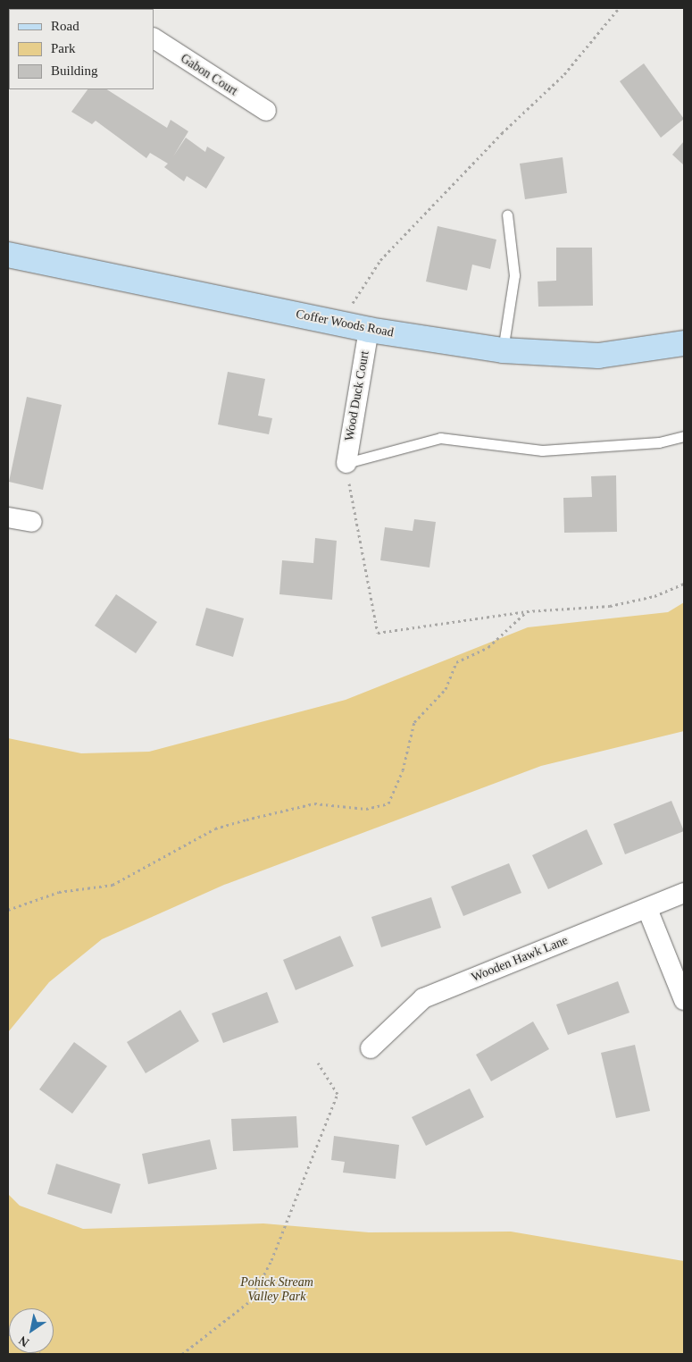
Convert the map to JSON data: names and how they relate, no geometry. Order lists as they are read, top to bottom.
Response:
{
  "streets": {
    "street": [
      "Gabon Court",
      "Coffer Woods Road",
      "Wood Duck Court",
      "Wooden Hawk Lane"
    ]
  },
  "crossings": [
    ["Coffer Woods Road", "Wood Duck Court"]
  ],
  "parks": ["Pohick Stream Valley Park"],
  "legend": ["Road", "Park", "Building"],
  "north": "bottom left"
}
